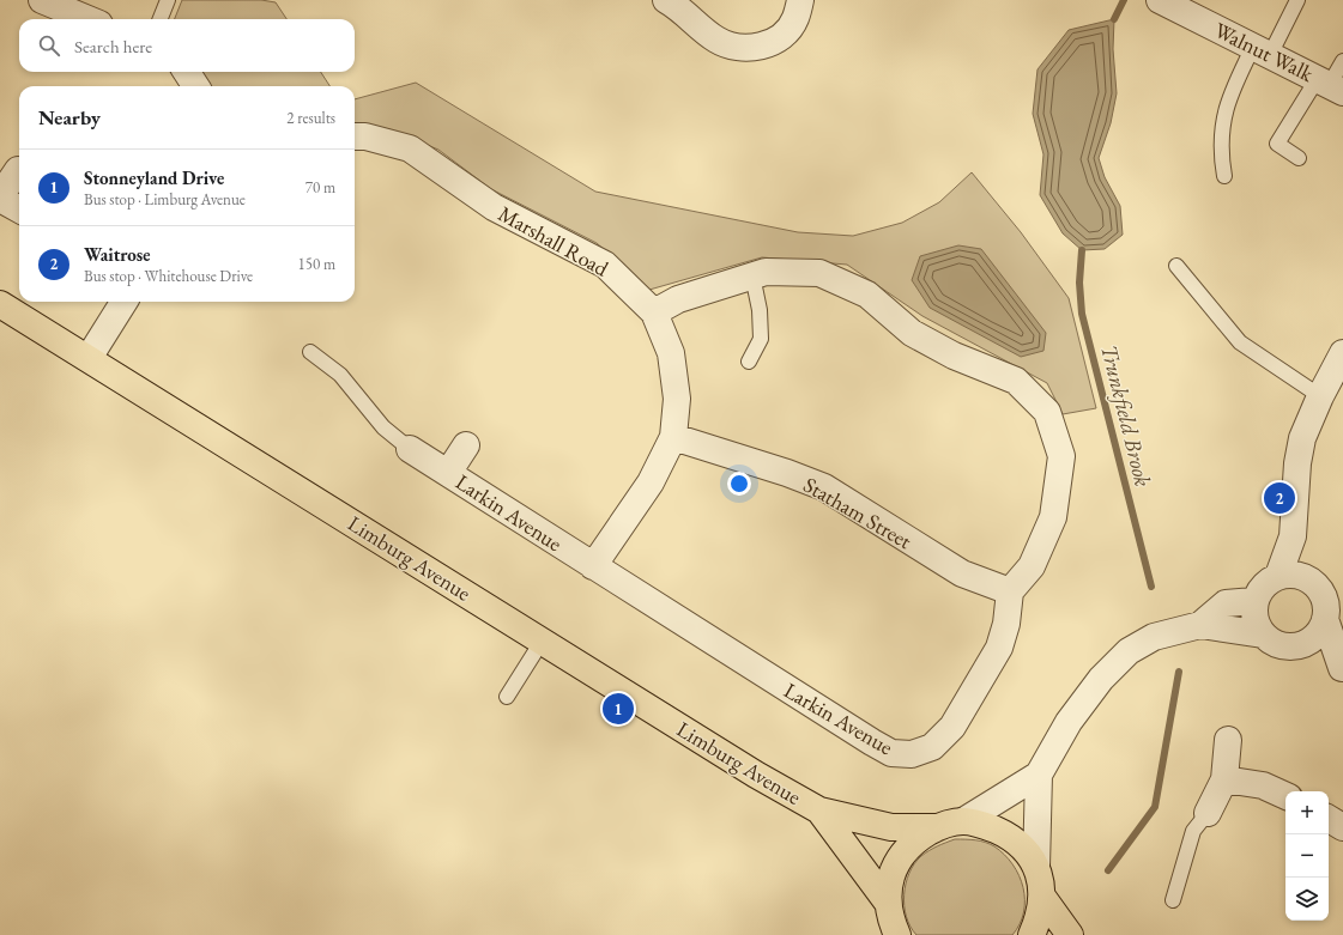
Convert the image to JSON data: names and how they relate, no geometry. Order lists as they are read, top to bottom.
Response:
{
  "streets": {
    "main road": ["Limburg Avenue"],
    "street": [
      "Walnut Walk",
      "Marshall Road",
      "Larkin Avenue",
      "Statham Street"
    ]
  },
  "crossings": [
    ["Marshall Road", "Larkin Avenue"],
    ["Marshall Road", "Statham Street"],
    ["Larkin Avenue", "Statham Street"]
  ],
  "water": ["Trunkfield Brook"],
  "page": {
    "search": "Search here",
    "heading": ["Nearby", "2 results"],
    "list": [
      {
        "mark": "1",
        "name": "Stonneyland Drive",
        "note": "Bus stop · Limburg Avenue",
        "value": "70 m"
      },
      {
        "mark": "2",
        "name": "Waitrose",
        "note": "Bus stop · Whitehouse Drive",
        "value": "150 m"
      }
    ],
    "pins": ["2", "1"],
    "map_buttons": ["+", "−"]
  }
}
